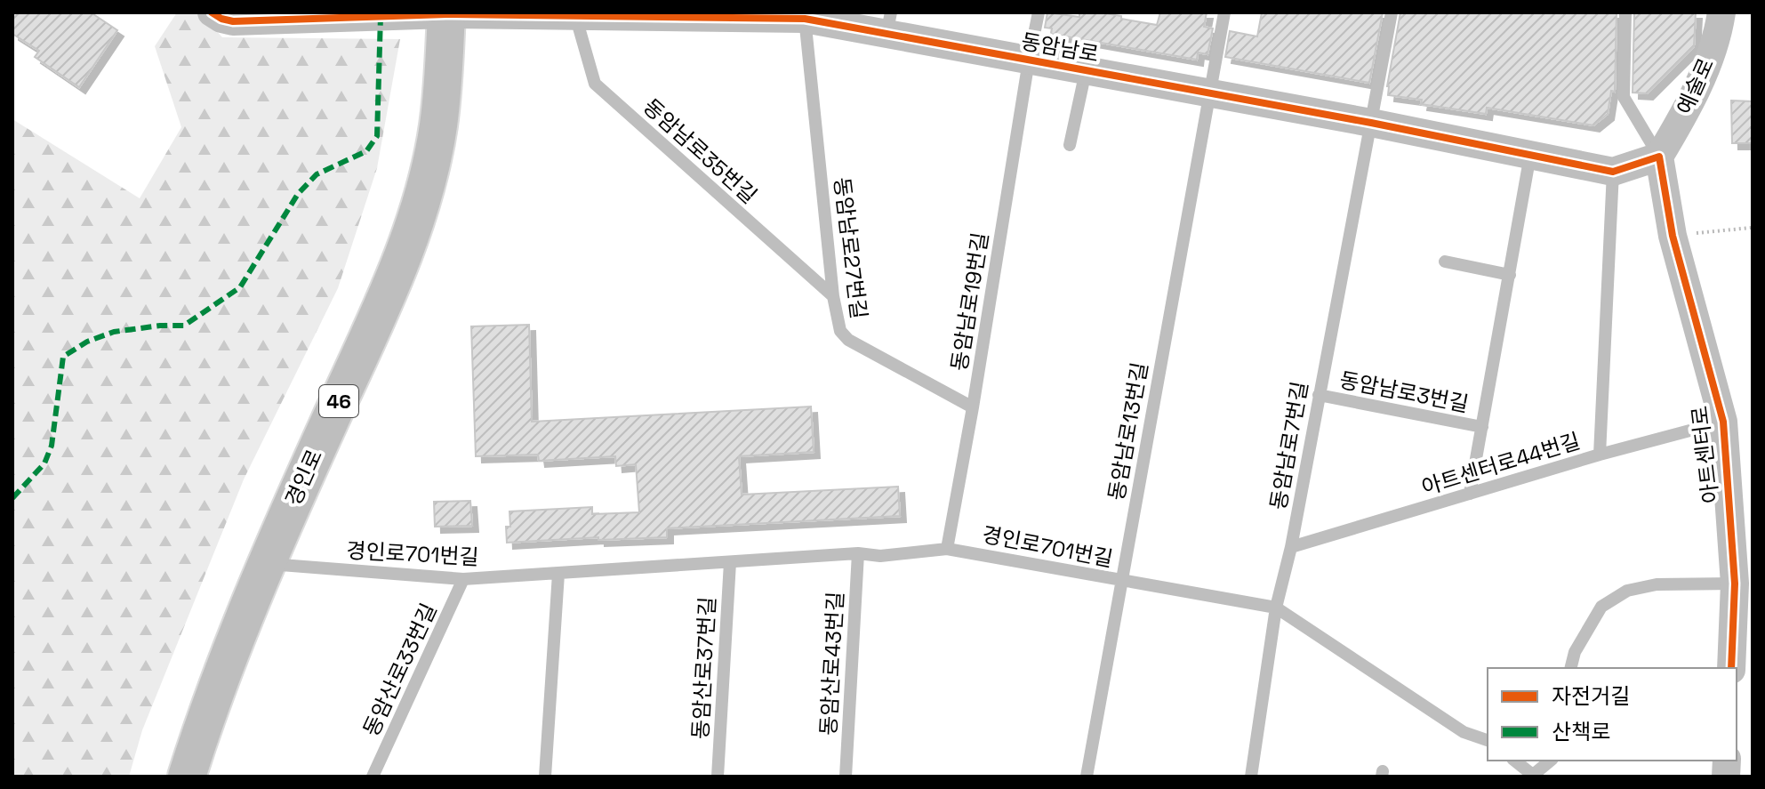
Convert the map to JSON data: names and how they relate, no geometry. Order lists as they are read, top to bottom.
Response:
{
  "streets": {
    "main road": ["46", "경인로"],
    "street": ["동암남로", "예술로", "아트센터로"],
    "lane": [
      "동암남로35번길",
      "동암남로27번길",
      "동암남로19번길",
      "동암남로3번길",
      "동암남로13번길",
      "동암남로7번길",
      "아트센터로44번길",
      "경인로701번길",
      "동암산로43번길",
      "동암산로37번길",
      "동암산로33번길"
    ]
  },
  "crossings": [
    ["동암남로", "동암남로35번길"],
    ["동암남로", "동암남로27번길"],
    ["동암남로", "동암남로19번길"],
    ["동암남로", "동암남로3번길"],
    ["동암남로", "동암남로13번길"],
    ["동암남로", "동암남로7번길"],
    ["동암남로", "경인로"],
    ["예술로", "아트센터로"],
    ["동암남로35번길", "동암남로27번길"],
    ["동암남로27번길", "동암남로19번길"],
    ["동암남로19번길", "경인로701번길"],
    ["동암남로3번길", "동암남로7번길"],
    ["동암남로3번길", "아트센터로44번길"],
    ["동암남로13번길", "경인로701번길"],
    ["동암남로7번길", "아트센터로44번길"],
    ["동암남로7번길", "경인로701번길"],
    ["아트센터로", "아트센터로44번길"],
    ["경인로", "경인로701번길"],
    ["경인로701번길", "동암산로43번길"],
    ["경인로701번길", "동암산로37번길"],
    ["경인로701번길", "동암산로33번길"]
  ],
  "legend": ["자전거길", "산책로"]
}
